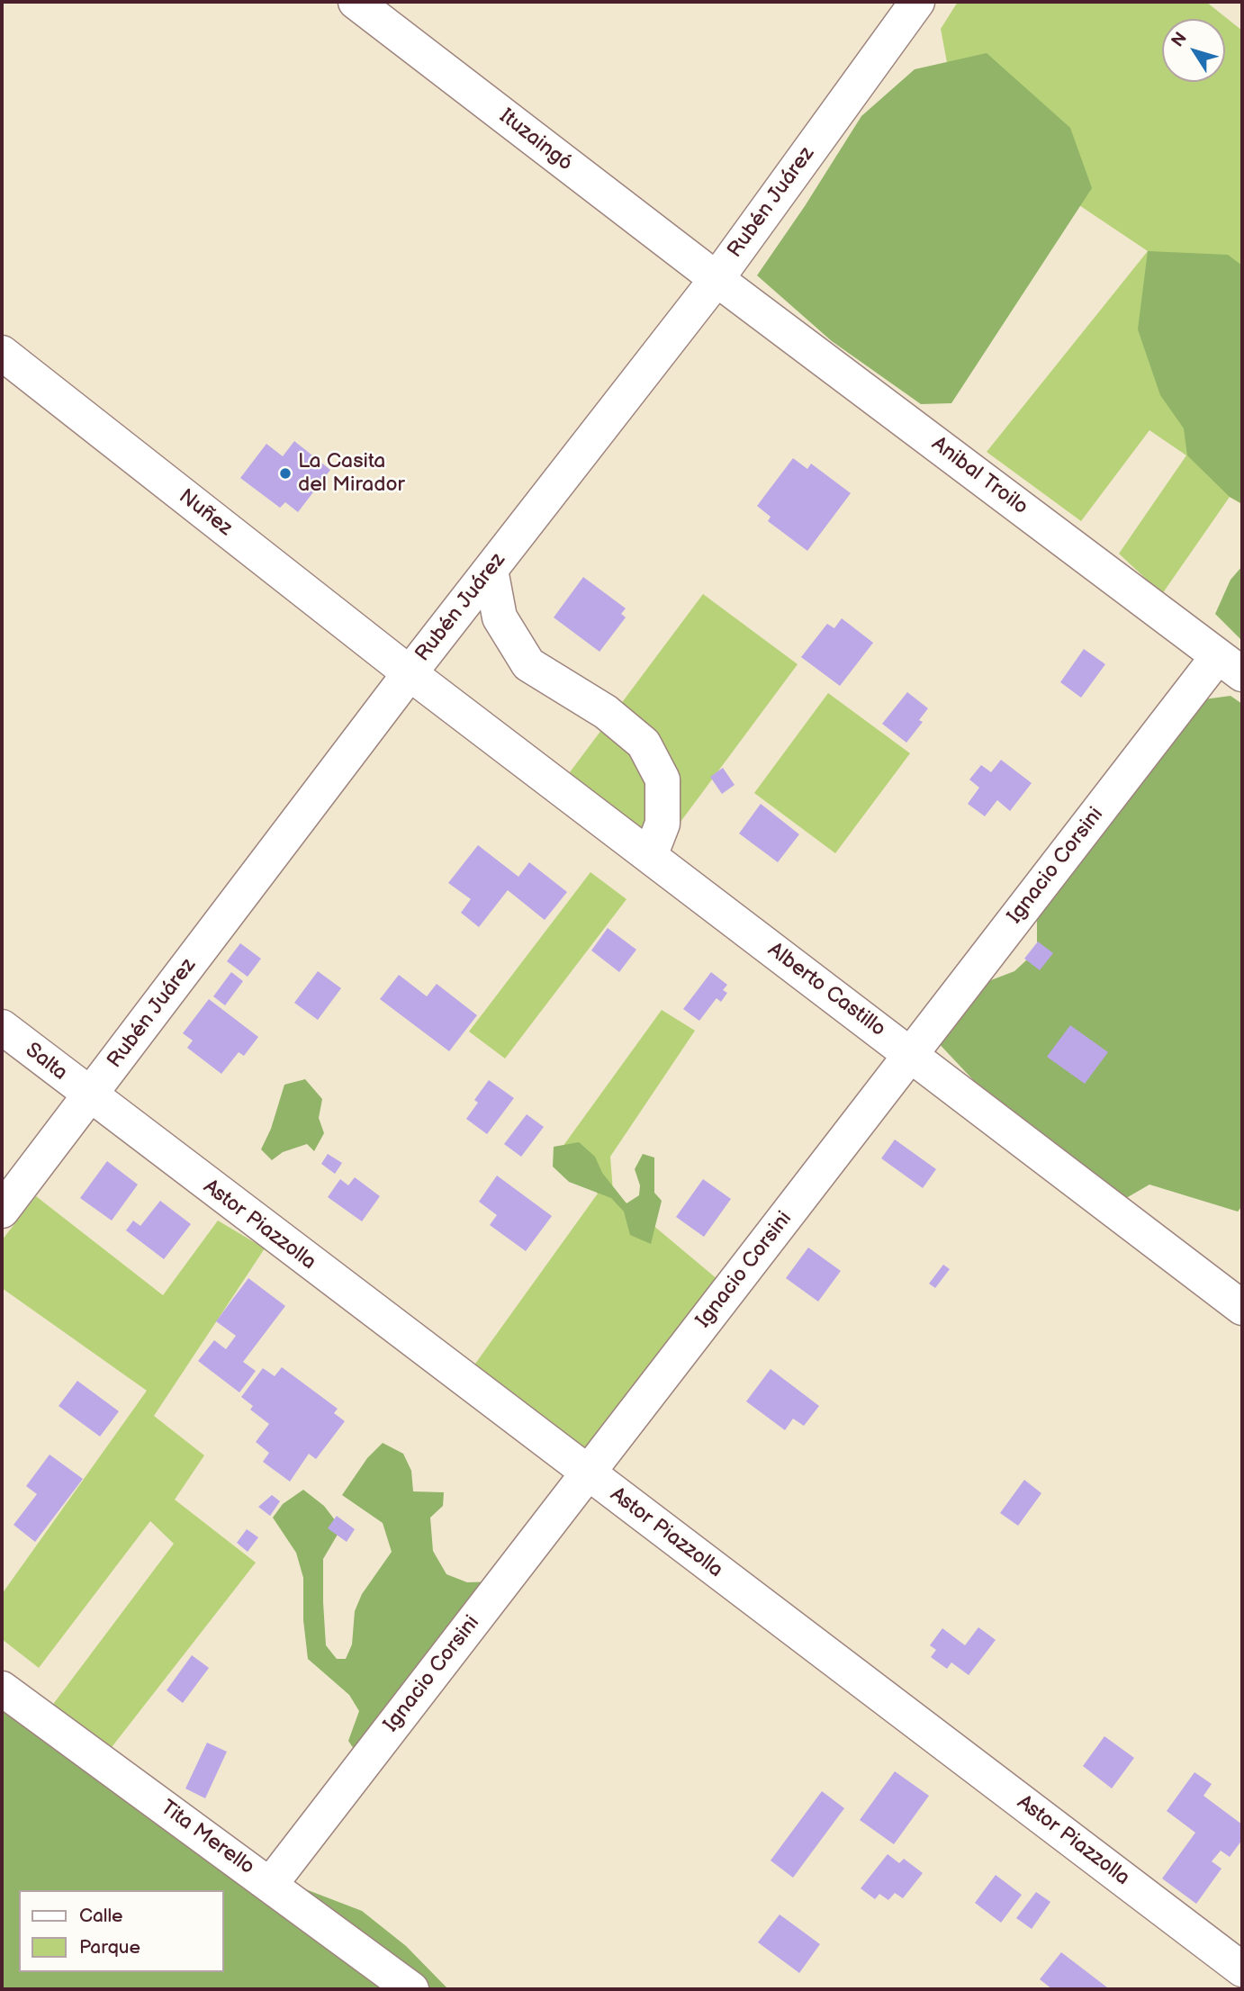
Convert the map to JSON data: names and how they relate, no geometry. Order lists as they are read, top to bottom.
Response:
{
  "streets": {
    "street": [
      "Ituzaingó",
      "Rubén Juárez",
      "Anibal Troilo",
      "Nuñez",
      "Ignacio Corsini",
      "Alberto Castillo",
      "Salta",
      "Astor Piazzolla",
      "Tita Merello"
    ]
  },
  "crossings": [
    ["Ituzaingó", "Rubén Juárez"],
    ["Ituzaingó", "Anibal Troilo"],
    ["Rubén Juárez", "Anibal Troilo"],
    ["Rubén Juárez", "Nuñez"],
    ["Rubén Juárez", "Alberto Castillo"],
    ["Rubén Juárez", "Salta"],
    ["Rubén Juárez", "Astor Piazzolla"],
    ["Anibal Troilo", "Ignacio Corsini"],
    ["Nuñez", "Alberto Castillo"],
    ["Ignacio Corsini", "Alberto Castillo"],
    ["Ignacio Corsini", "Astor Piazzolla"],
    ["Ignacio Corsini", "Tita Merello"],
    ["Salta", "Astor Piazzolla"]
  ],
  "places": ["La Casita del Mirador"],
  "legend": ["Calle", "Parque"],
  "north": "top left"
}
